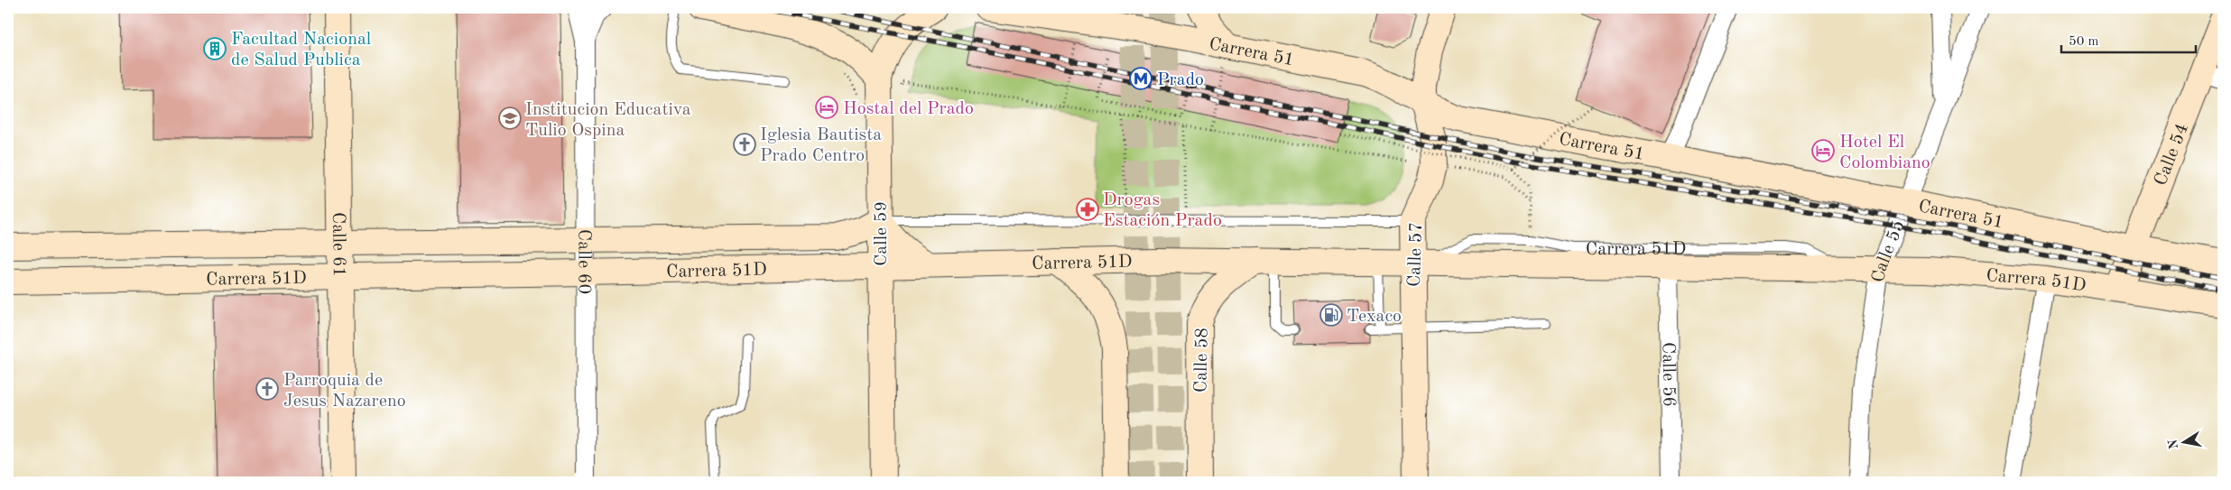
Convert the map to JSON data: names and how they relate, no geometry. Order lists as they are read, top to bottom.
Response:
{
  "streets": {
    "main road": [
      "Carrera 51",
      "Calle 54",
      "Calle 59",
      "Calle 61",
      "Carrera 51D",
      "Calle 57",
      "Calle 58"
    ],
    "street": ["Calle 55", "Calle 60", "Calle 56"]
  },
  "crossings": [
    ["Carrera 51", "Calle 54"],
    ["Carrera 51", "Calle 55"],
    ["Carrera 51", "Calle 57"],
    ["Calle 54", "Carrera 51D"],
    ["Calle 59", "Carrera 51D"],
    ["Calle 61", "Carrera 51D"],
    ["Carrera 51D", "Calle 55"],
    ["Carrera 51D", "Calle 57"],
    ["Carrera 51D", "Calle 60"],
    ["Carrera 51D", "Calle 58"],
    ["Carrera 51D", "Calle 56"]
  ],
  "places": {
    "building": ["Facultad Nacional de Salud Publica"],
    "metro station": ["Prado"],
    "hotel": ["Hostal del Prado", "Hotel El Colombiano"],
    "school or university": ["Institucion Educativa Tulio Ospina"],
    "church": ["Iglesia Bautista Prado Centro", "Parroquia de Jesus Nazareno"],
    "pharmacy": ["Drogas Estación Prado"],
    "fuel station": ["Texaco"]
  },
  "scale_bar": "50 m",
  "north": "left"
}
